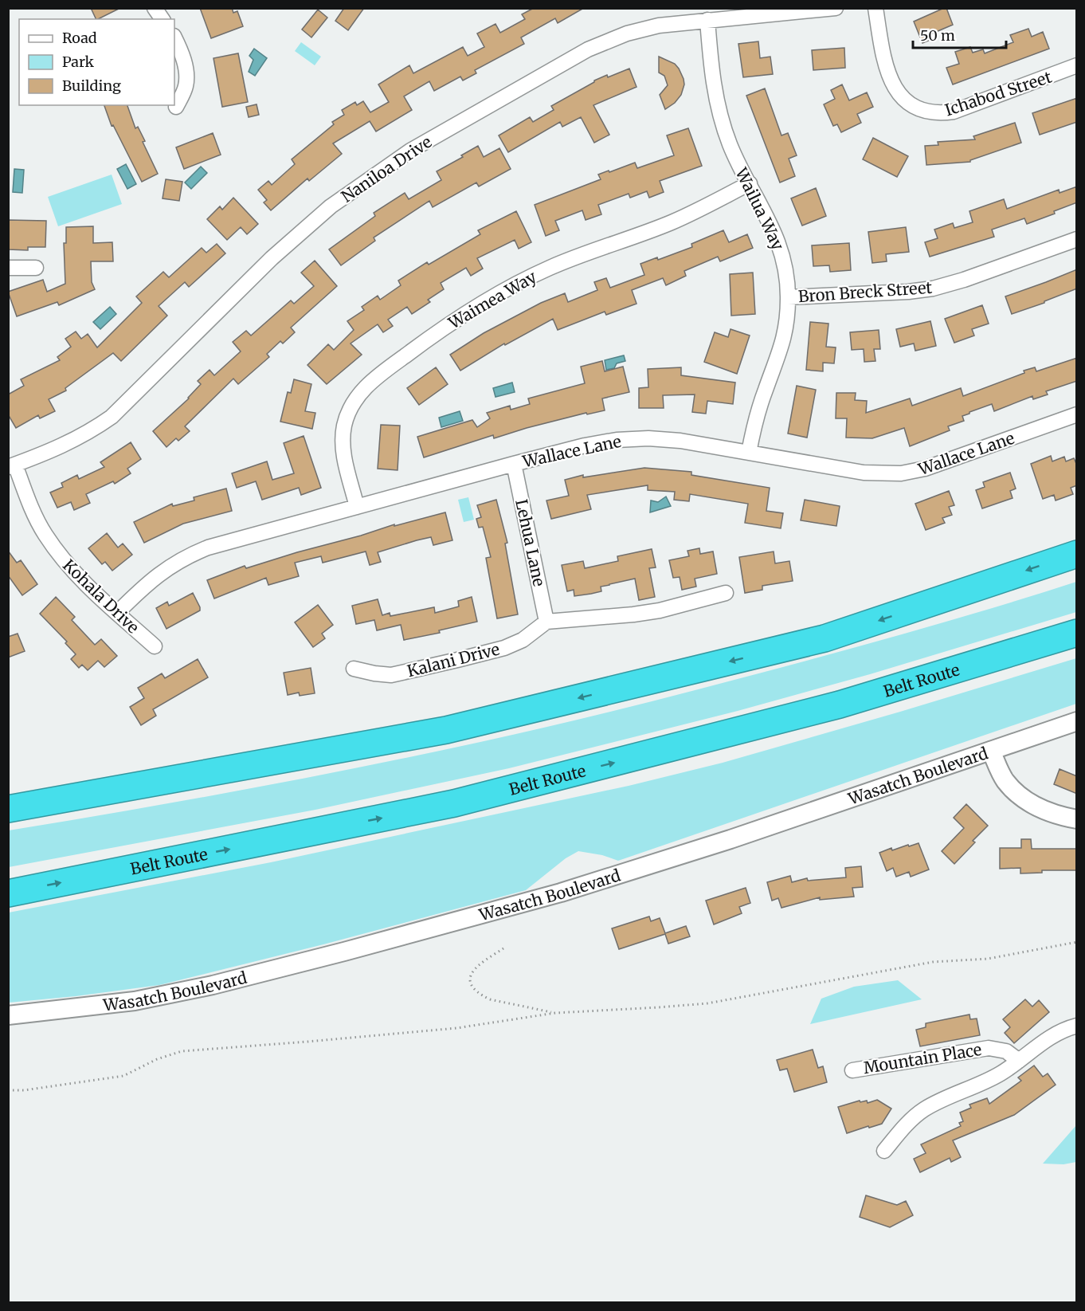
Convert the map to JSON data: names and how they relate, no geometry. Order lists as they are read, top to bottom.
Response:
{
  "streets": {
    "highway": ["Belt Route"],
    "street": [
      "Ichabod Street",
      "Naniloa Drive",
      "Wailua Way",
      "Bron Breck Street",
      "Waimea Way",
      "Wallace Lane",
      "Lehua Lane",
      "Kohala Drive",
      "Kalani Drive",
      "Wasatch Boulevard",
      "Mountain Place"
    ]
  },
  "crossings": [
    ["Naniloa Drive", "Wailua Way"],
    ["Naniloa Drive", "Kohala Drive"],
    ["Wailua Way", "Bron Breck Street"],
    ["Wailua Way", "Waimea Way"],
    ["Wailua Way", "Wallace Lane"],
    ["Waimea Way", "Wallace Lane"],
    ["Wallace Lane", "Lehua Lane"],
    ["Wallace Lane", "Kohala Drive"],
    ["Lehua Lane", "Kalani Drive"]
  ],
  "legend": ["Road", "Park", "Building"],
  "scale_bar": "50 m"
}
